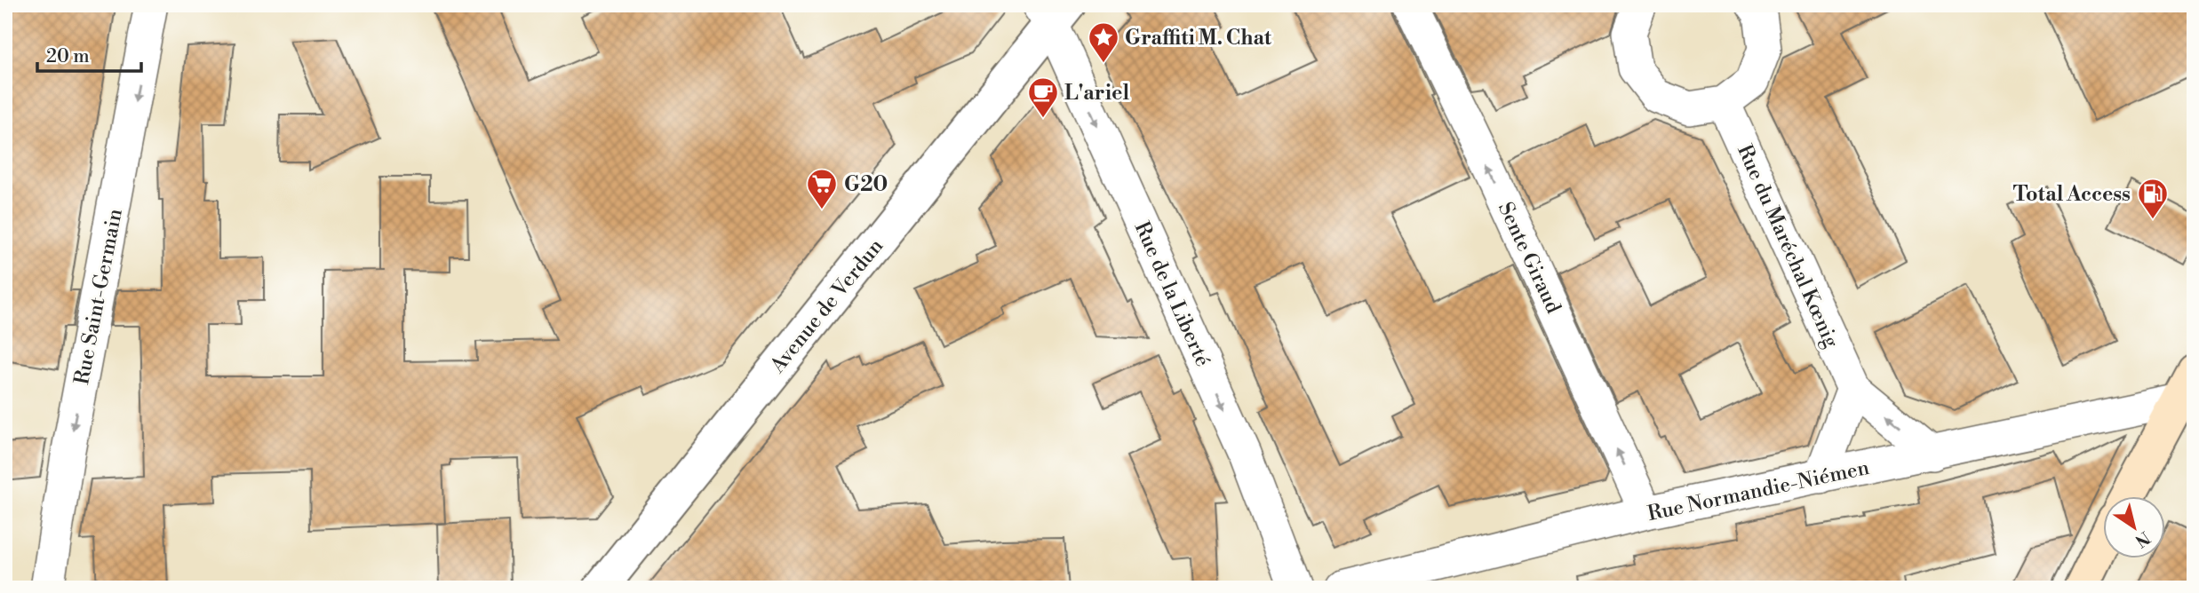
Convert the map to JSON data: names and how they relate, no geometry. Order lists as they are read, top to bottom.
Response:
{
  "streets": {
    "street": [
      "Rue du Maréchal Kœnig",
      "Sente Giraud",
      "Rue de la Liberté",
      "Rue Saint-Germain",
      "Avenue de Verdun",
      "Rue Normandie-Niémen"
    ]
  },
  "crossings": [
    ["Rue du Maréchal Kœnig", "Rue Normandie-Niémen"],
    ["Sente Giraud", "Rue Normandie-Niémen"],
    ["Rue de la Liberté", "Avenue de Verdun"]
  ],
  "one_way": ["Sente Giraud", "Rue de la Liberté", "Rue Saint-Germain"],
  "places": {
    "place": ["Graffiti M. Chat"],
    "cafe": ["L'ariel"],
    "supermarket": ["G20"],
    "fuel station": ["Total Access"]
  },
  "scale_bar": "20 m",
  "north": "bottom right"
}
